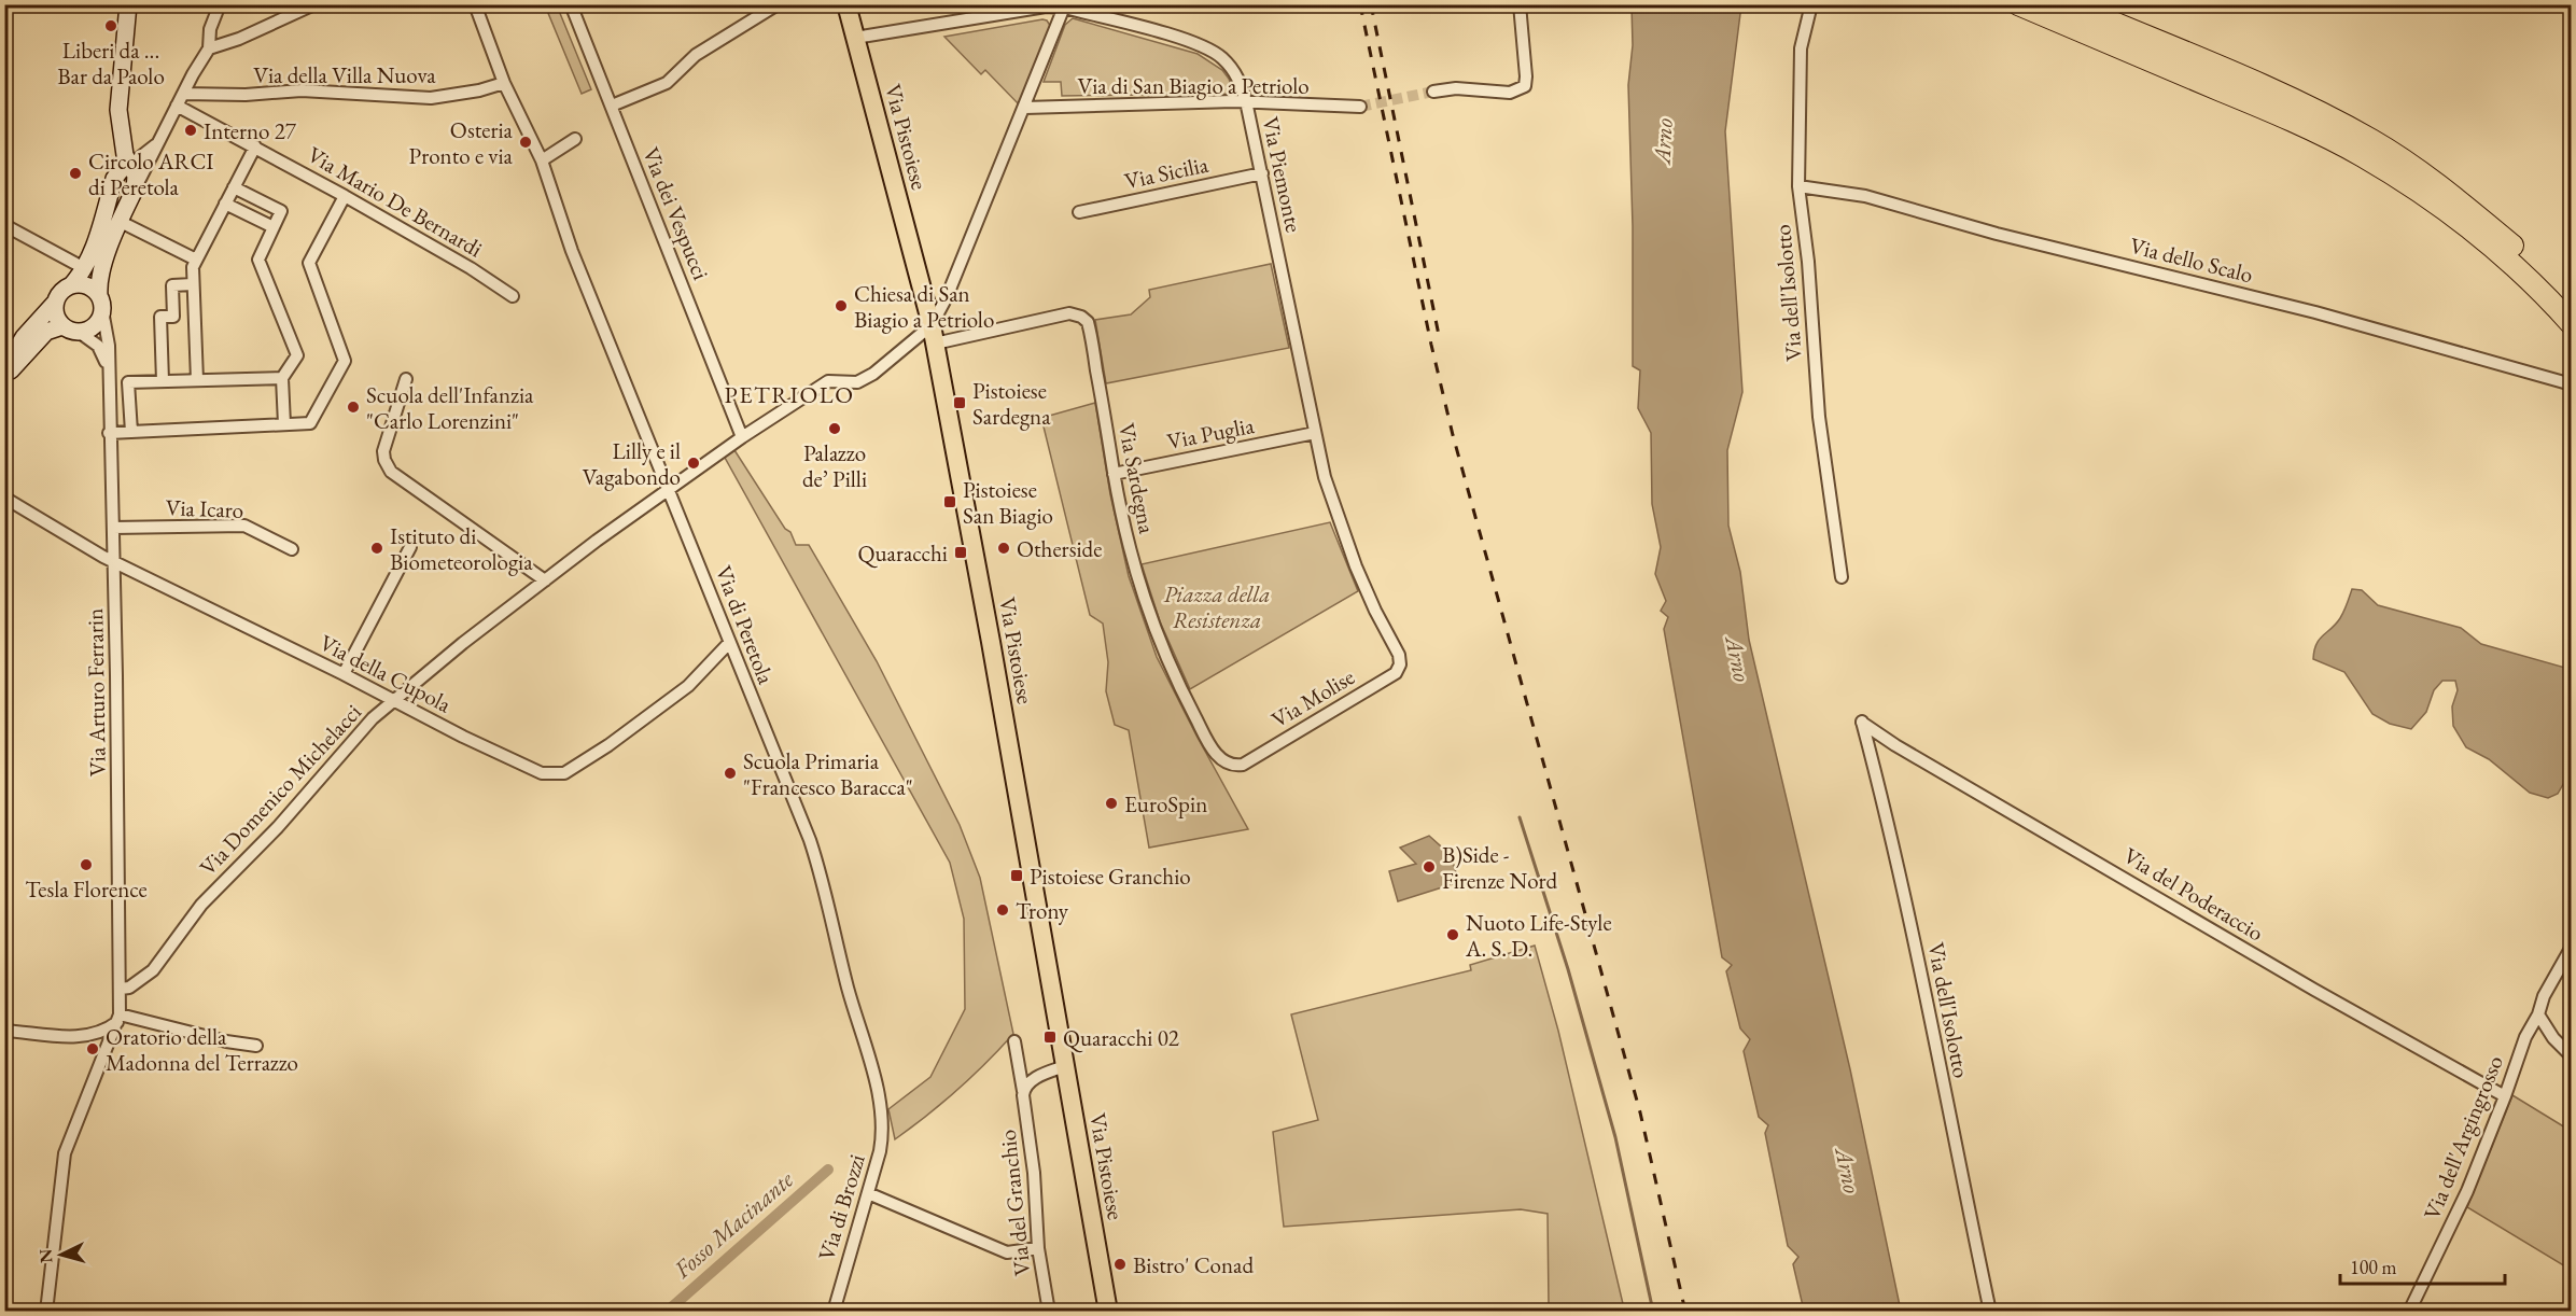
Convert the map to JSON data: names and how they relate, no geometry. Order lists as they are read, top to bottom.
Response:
{
  "streets": {
    "main road": ["Via Pistoiese"],
    "street": [
      "Via della Villa Nuova",
      "Via di San Biagio a Petriolo",
      "Via Sicilia",
      "Via Piemonte",
      "Via Mario De Bernardi",
      "Via dei Vespucci",
      "Via dello Scalo",
      "Via dell'Isolotto",
      "Via Puglia",
      "Via Sardegna",
      "Via Icaro",
      "Via di Peretola",
      "Via della Cupola",
      "Via Arturo Ferrarin",
      "Via Molise",
      "Via Domenico Michelacci",
      "Via del Poderaccio",
      "Via dell'Argingrosso",
      "Via del Granchio",
      "Via di Brozzi"
    ]
  },
  "crossings": [
    ["Via della Villa Nuova", "Via di Peretola"],
    ["Via di San Biagio a Petriolo", "Via Piemonte"],
    ["Via Pistoiese", "Via Piemonte"],
    ["Via Pistoiese", "Via Sardegna"],
    ["Via Sicilia", "Via Piemonte"],
    ["Via Piemonte", "Via Puglia"],
    ["Via Piemonte", "Via Molise"],
    ["Via dello Scalo", "Via dell'Isolotto"],
    ["Via dell'Isolotto", "Via del Poderaccio"],
    ["Via Puglia", "Via Sardegna"],
    ["Via Sardegna", "Via Molise"],
    ["Via Icaro", "Via Arturo Ferrarin"],
    ["Via di Peretola", "Via della Cupola"],
    ["Via di Peretola", "Via Domenico Michelacci"],
    ["Via di Peretola", "Via di Brozzi"],
    ["Via della Cupola", "Via Arturo Ferrarin"],
    ["Via della Cupola", "Via Domenico Michelacci"],
    ["Via Arturo Ferrarin", "Via Domenico Michelacci"],
    ["Via del Poderaccio", "Via dell'Argingrosso"]
  ],
  "districts": ["PETRIOLO"],
  "water": ["Arno", "Fosso Macinante"],
  "parks": ["Piazza della Resistenza"],
  "places": {
    "other": [
      "Liberi da ... Bar da Paolo",
      "Interno 27",
      "Osteria Pronto e via",
      "Circolo ARCI di Peretola",
      "Chiesa di San Biagio a Petriolo",
      "Scuola dell'Infanzia \"Carlo Lorenzini\"",
      "Palazzo de’ Pilli",
      "Lilly e il Vagabondo",
      "Istituto di Biometeorologia",
      "Otherside",
      "Scuola Primaria \"Francesco Baracca\"",
      "EuroSpin",
      "Tesla Florence",
      "B)Side - Firenze Nord",
      "Trony",
      "Nuoto Life-Style A. S. D.",
      "Oratorio della Madonna del Terrazzo",
      "Bistro' Conad"
    ],
    "transit": [
      "Pistoiese Sardegna",
      "Pistoiese San Biagio",
      "Quaracchi",
      "Pistoiese Granchio",
      "Quaracchi 02"
    ]
  },
  "scale_bar": "100 m",
  "north": "left"
}
